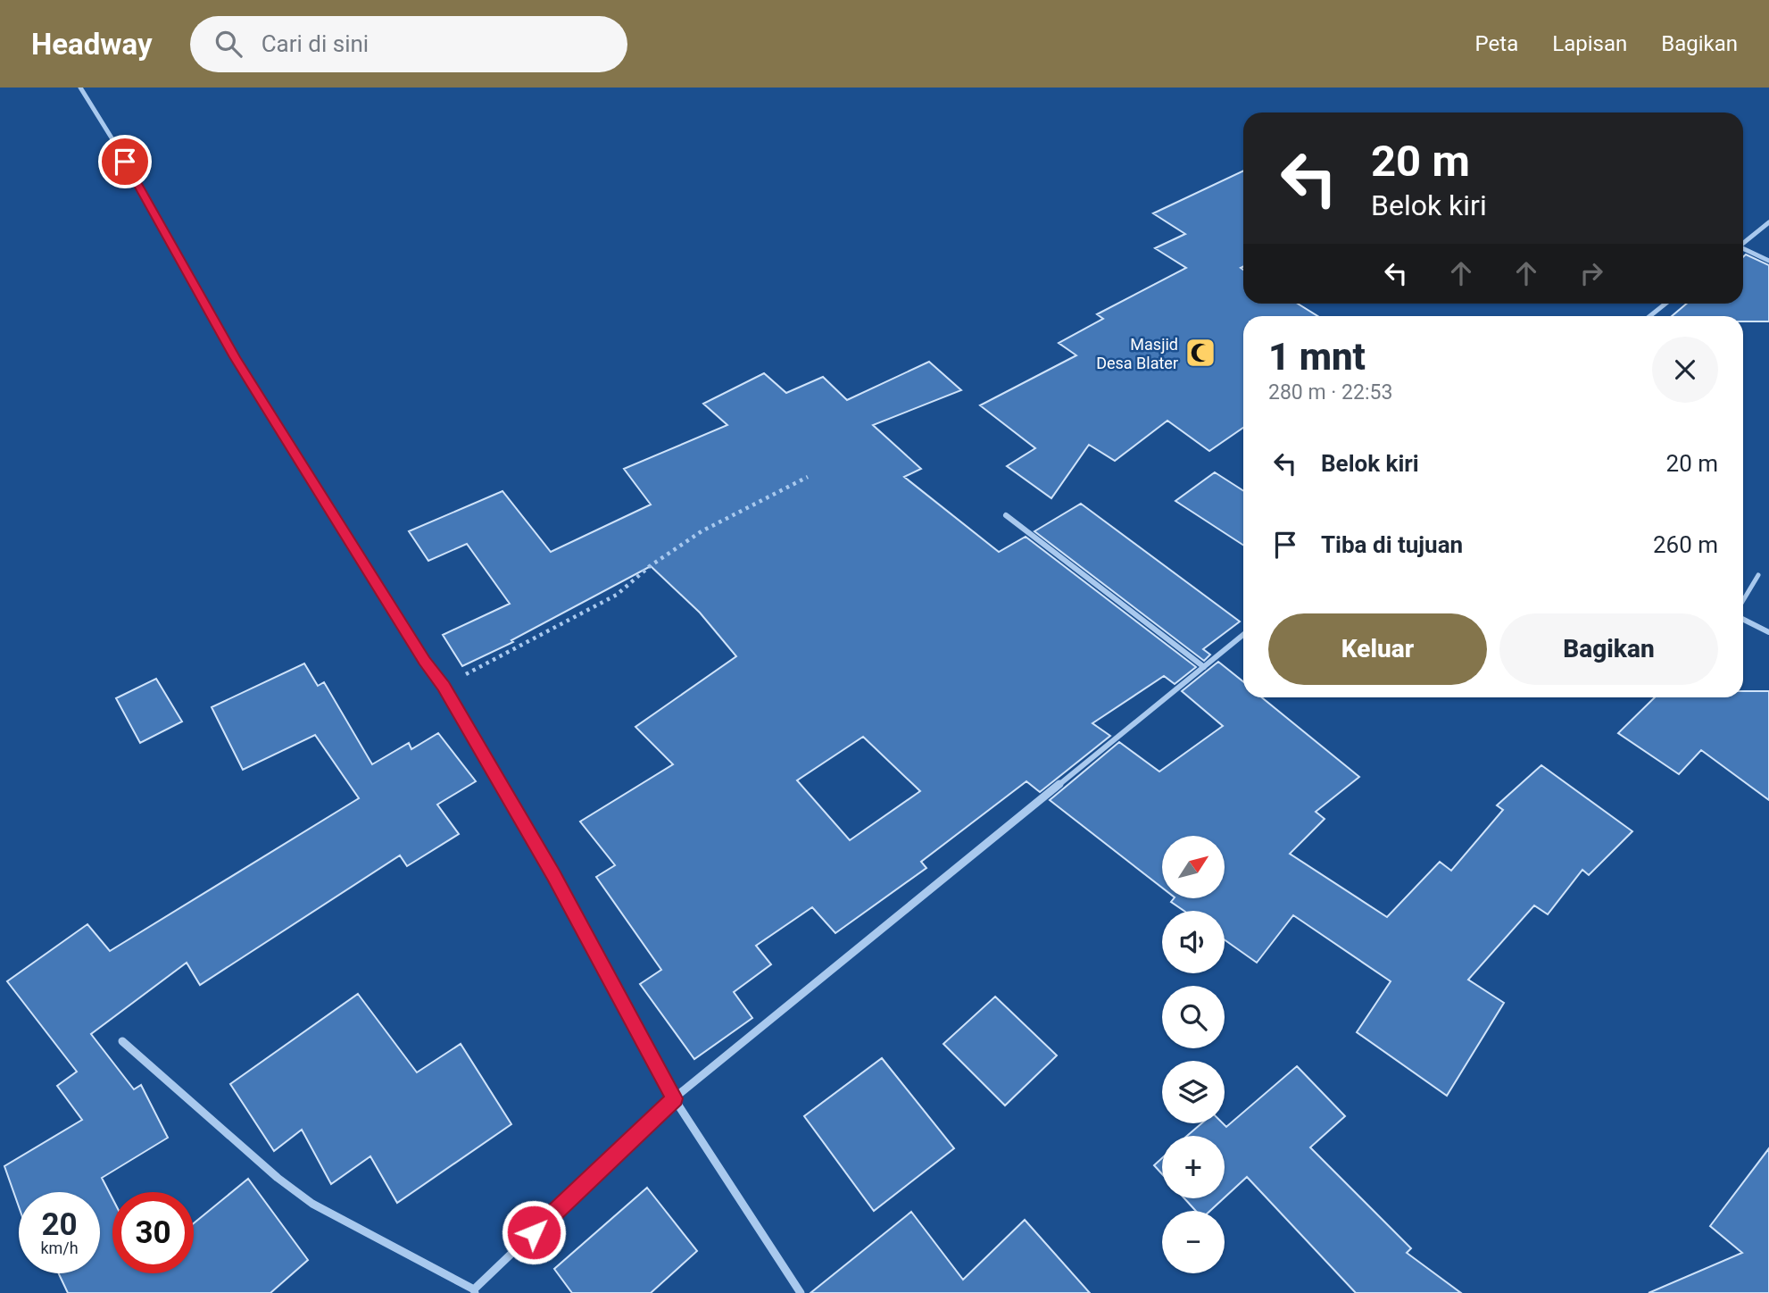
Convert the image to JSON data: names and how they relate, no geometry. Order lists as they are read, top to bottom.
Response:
{
  "places": {
    "mosque": ["Masjid Desa Blater"]
  },
  "north": "top right",
  "page": {
    "header": "Headway",
    "search": "Cari di sini",
    "nav": ["Peta", "Lapisan", "Bagikan"],
    "turn": ["20 m", "Belok kiri"],
    "heading": ["1 mnt", "280 m · 22:53"],
    "list": [
      {
        "name": "Belok kiri",
        "value": "20 m"
      },
      {
        "name": "Tiba di tujuan",
        "value": "260 m"
      }
    ],
    "buttons": ["Keluar", "Bagikan"],
    "map_buttons": ["+", "−"],
    "speed": "20 km/h",
    "limit": "30"
  }
}
